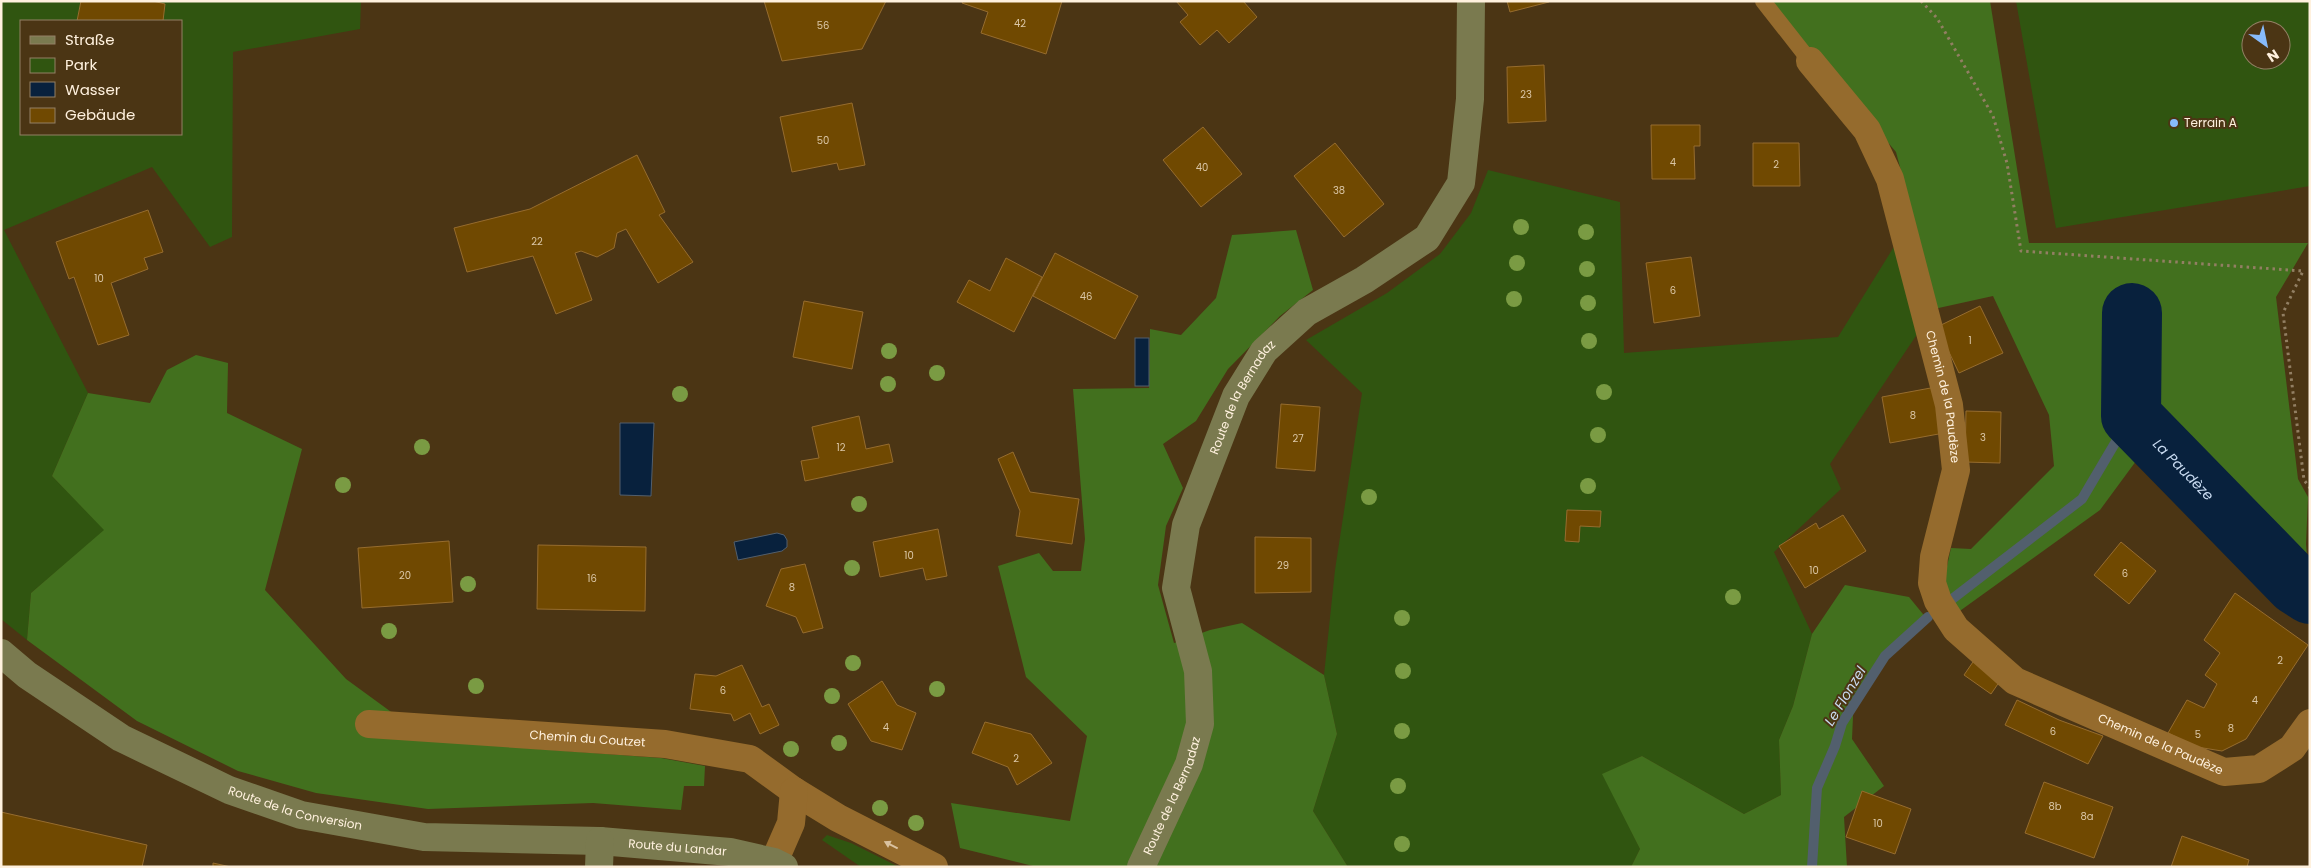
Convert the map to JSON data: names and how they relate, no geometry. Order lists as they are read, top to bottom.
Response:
{
  "streets": {
    "street": [
      "Chemin de la Paudèze",
      "Route de la Bernadaz",
      "Chemin du Coutzet",
      "Route de la Conversion",
      "Route du Landar"
    ]
  },
  "crossings": [
    ["Route de la Conversion", "Route du Landar"]
  ],
  "water": ["La Paudèze", "Le Flonzel"],
  "places": ["Terrain A"],
  "house_numbers": [
    "42",
    "56",
    "23",
    "50",
    "4",
    "2",
    "40",
    "38",
    "22",
    "10",
    "6",
    "46",
    "1",
    "8",
    "3",
    "27",
    "12",
    "10",
    "29",
    "10",
    "6",
    "20",
    "16",
    "8",
    "2",
    "6",
    "4",
    "4",
    "8",
    "6",
    "5",
    "2",
    "8b",
    "8a",
    "10"
  ],
  "legend": [
    "Straße",
    "Park",
    "Wasser",
    "Gebäude"
  ],
  "north": "bottom right"
}
